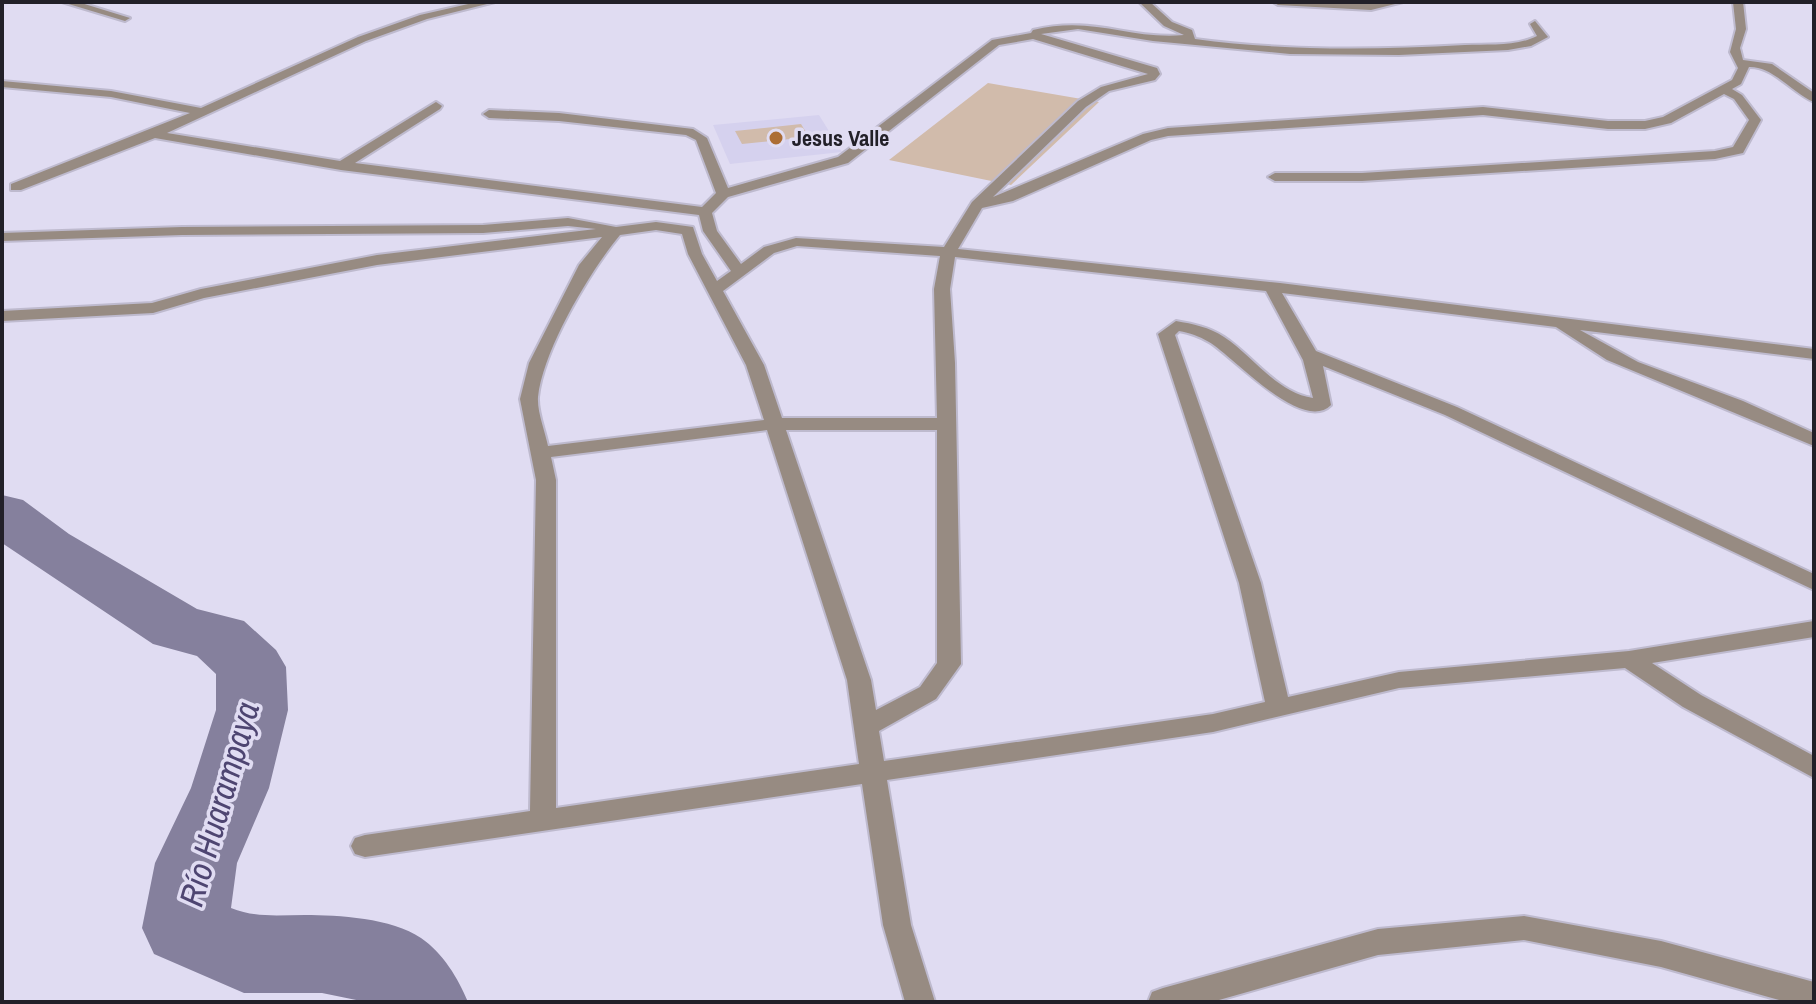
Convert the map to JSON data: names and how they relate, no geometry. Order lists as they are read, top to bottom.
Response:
{
  "water": ["Río Huarampaya"],
  "places": ["Jesus Valle"]
}
